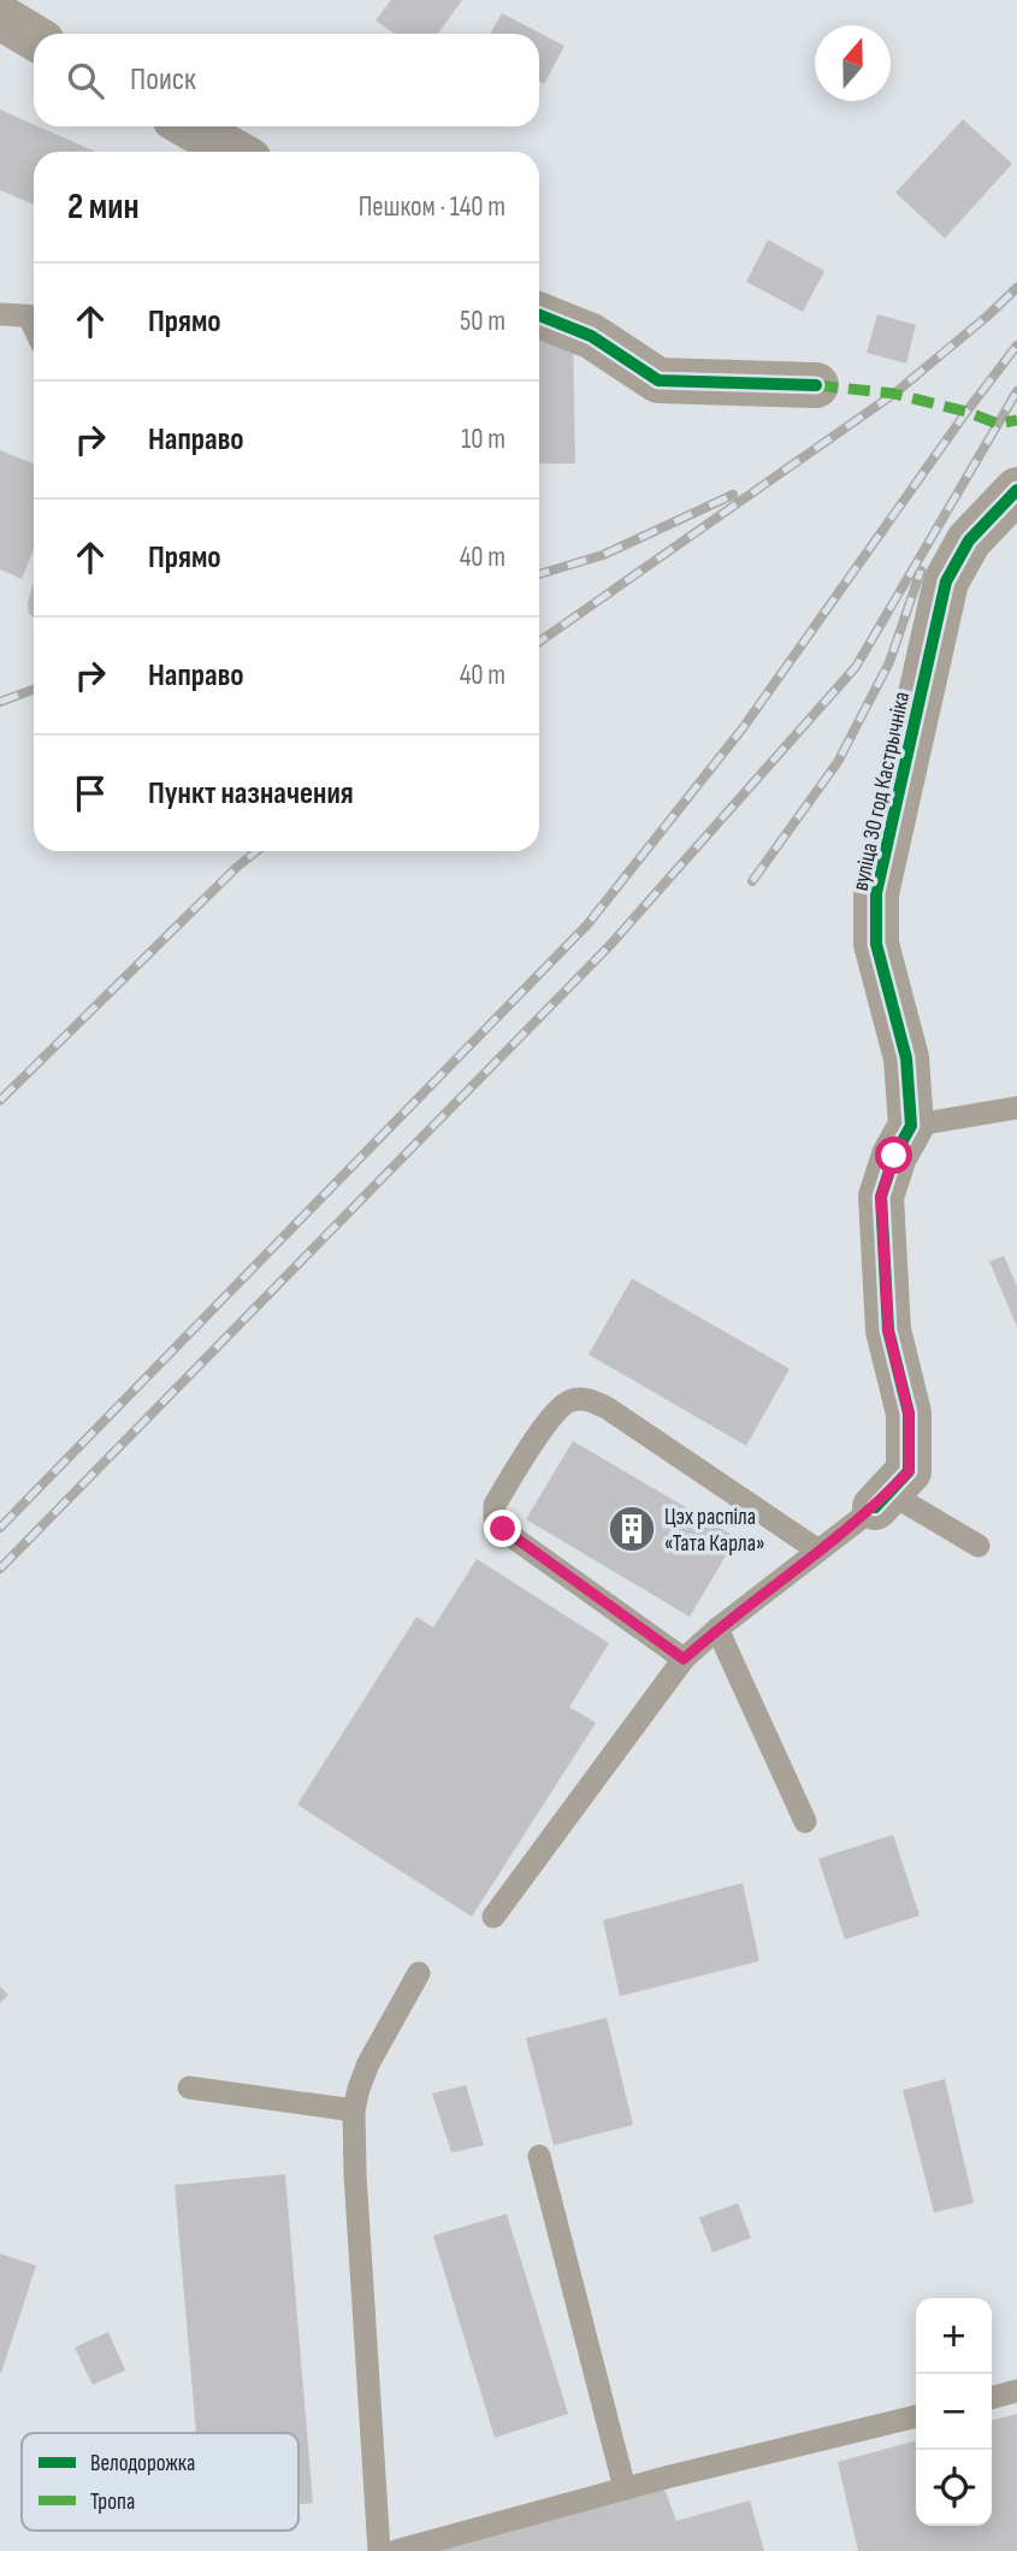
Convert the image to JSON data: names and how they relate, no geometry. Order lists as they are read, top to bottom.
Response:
{
  "streets": {
    "street": ["вуліца 30 год Кастрычніка"]
  },
  "places": {
    "building": ["Цэх распіла «Тата Карла»"]
  },
  "legend": ["Велодорожка", "Тропа"],
  "north": "top",
  "page": {
    "search": "Поиск",
    "heading": ["2 мин", "Пешком · 140 m"],
    "list": [
      ["Прямо", "50 m"],
      ["Направо", "10 m"],
      ["Прямо", "40 m"],
      ["Направо", "40 m"],
      "Пункт назначения"
    ],
    "map_buttons": ["+", "−"]
  }
}
